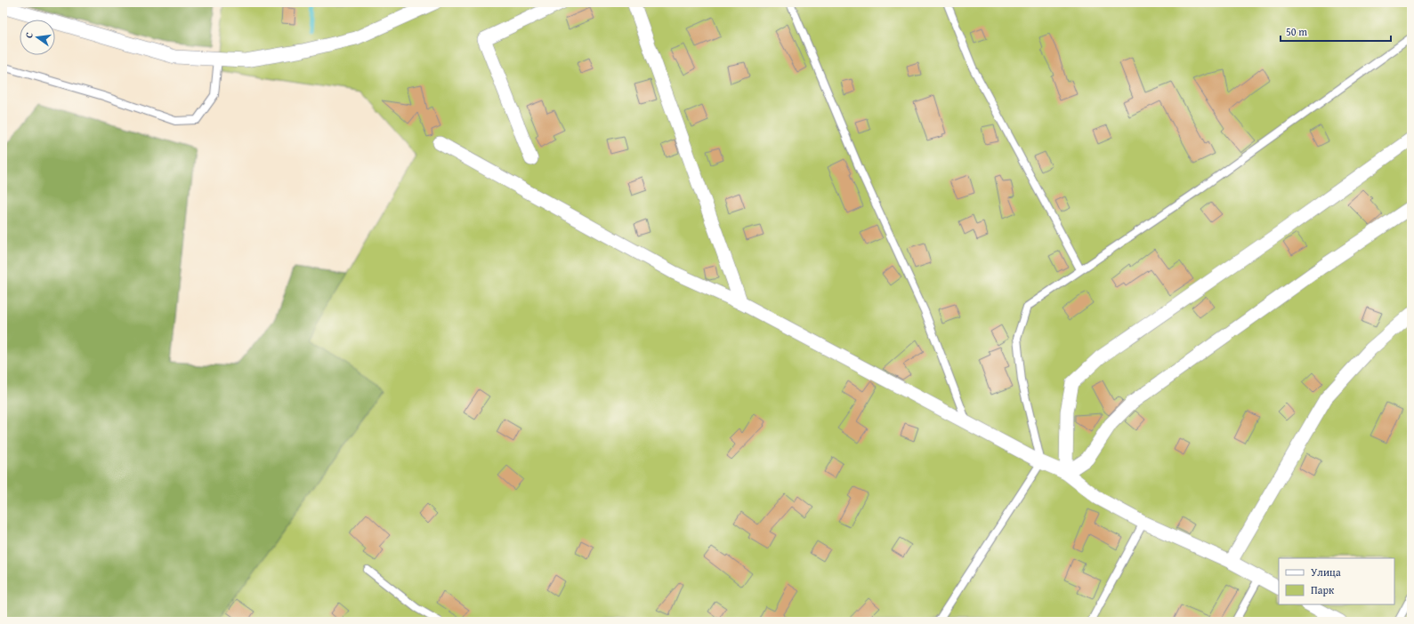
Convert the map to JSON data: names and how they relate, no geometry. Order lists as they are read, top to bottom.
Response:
{
  "legend": ["Улица", "Парк"],
  "scale_bar": "50 m",
  "north": "left"
}
